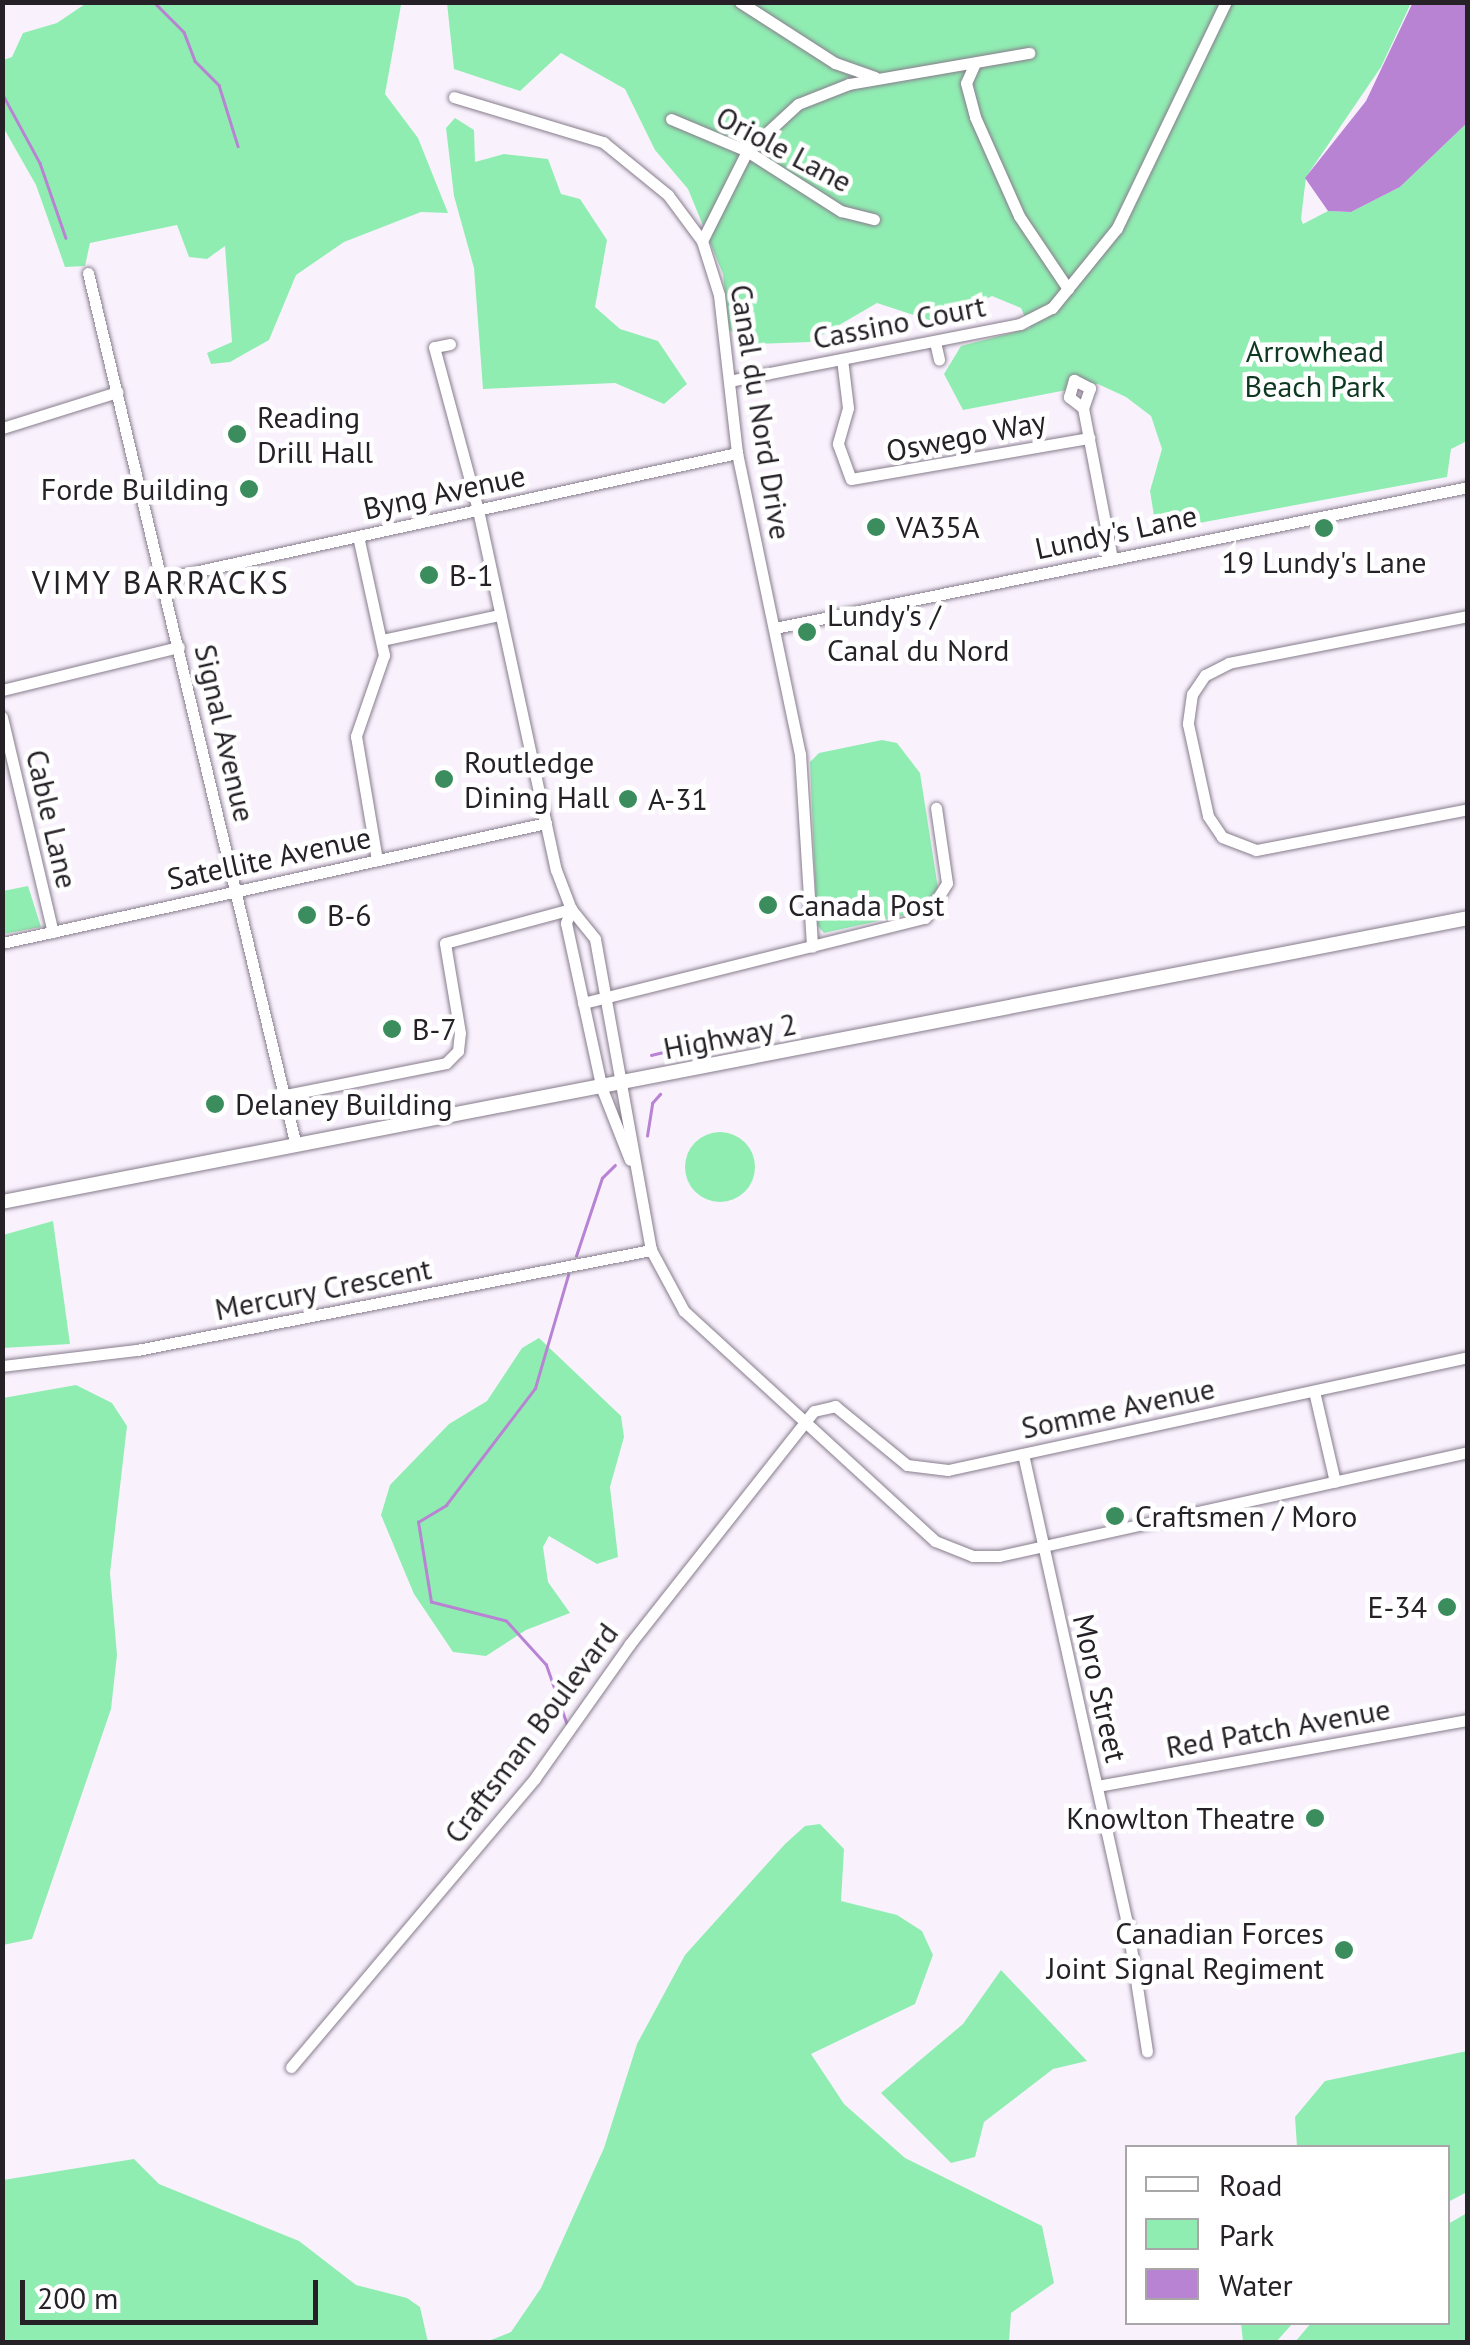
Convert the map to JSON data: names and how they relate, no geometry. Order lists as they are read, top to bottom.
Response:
{
  "streets": {
    "main road": ["Highway 2"],
    "street": [
      "Oriole Lane",
      "Cassino Court",
      "Canal du Nord Drive",
      "Oswego Way",
      "Byng Avenue",
      "Lundy's Lane",
      "Signal Avenue",
      "Cable Lane",
      "Satellite Avenue",
      "Mercury Crescent",
      "Somme Avenue",
      "Moro Street",
      "Red Patch Avenue",
      "Craftsman Boulevard"
    ]
  },
  "crossings": [
    ["Cassino Court", "Canal du Nord Drive"],
    ["Cassino Court", "Oswego Way"],
    ["Canal du Nord Drive", "Byng Avenue"],
    ["Canal du Nord Drive", "Lundy's Lane"],
    ["Byng Avenue", "Signal Avenue"],
    ["Signal Avenue", "Satellite Avenue"],
    ["Signal Avenue", "Highway 2"],
    ["Cable Lane", "Satellite Avenue"],
    ["Somme Avenue", "Moro Street"],
    ["Somme Avenue", "Craftsman Boulevard"],
    ["Moro Street", "Red Patch Avenue"]
  ],
  "districts": ["VIMY BARRACKS"],
  "parks": ["Arrowhead Beach Park"],
  "places": [
    "Reading Drill Hall",
    "Forde Building",
    "VA35A",
    "19 Lundy's Lane",
    "B-1",
    "Lundy's / Canal du Nord",
    "Routledge Dining Hall",
    "A-31",
    "Canada Post",
    "B-6",
    "B-7",
    "Delaney Building",
    "Craftsmen / Moro",
    "E-34",
    "Knowlton Theatre",
    "Canadian Forces Joint Signal Regiment"
  ],
  "legend": ["Road", "Park", "Water"],
  "scale_bar": "200 m"
}
